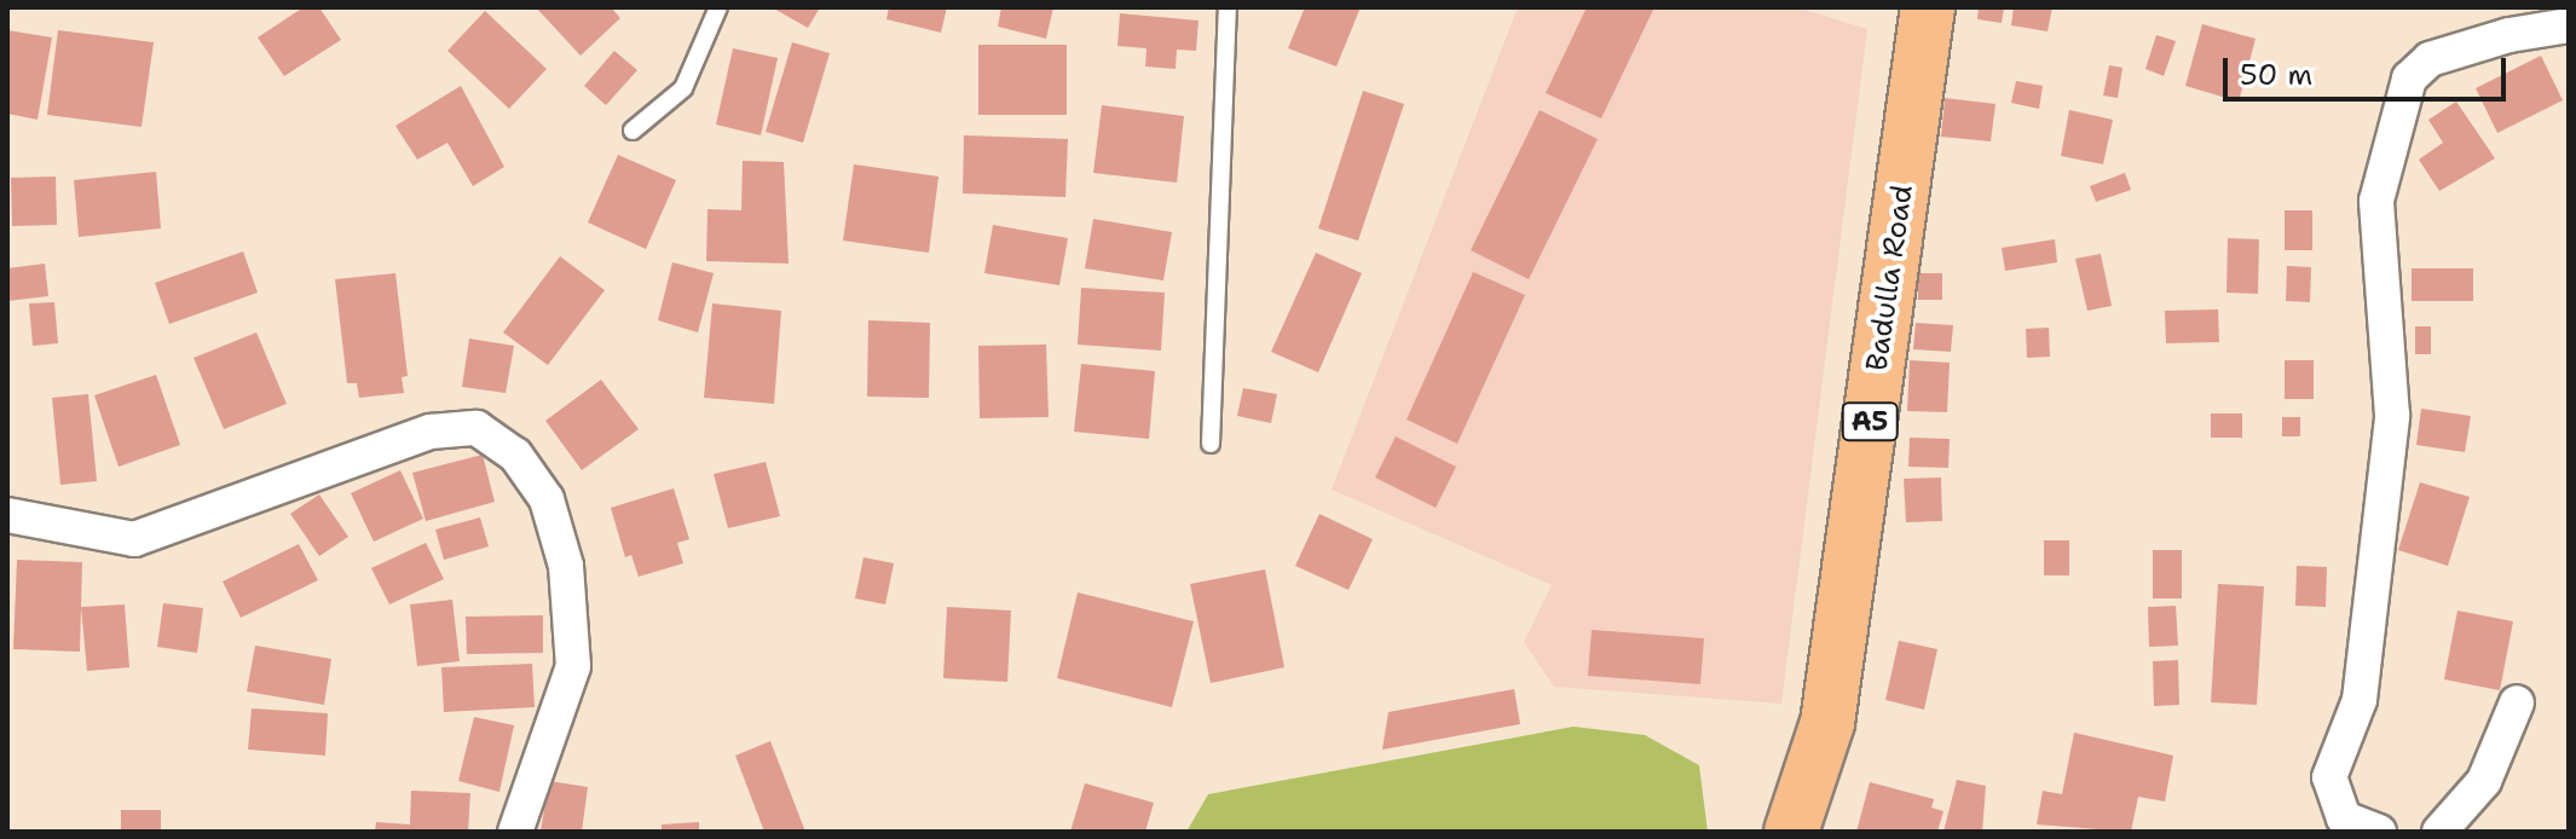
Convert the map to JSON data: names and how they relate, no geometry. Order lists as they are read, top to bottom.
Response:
{
  "streets": {
    "highway": ["Badulla Road", "A5"]
  },
  "scale_bar": "50 m"
}
